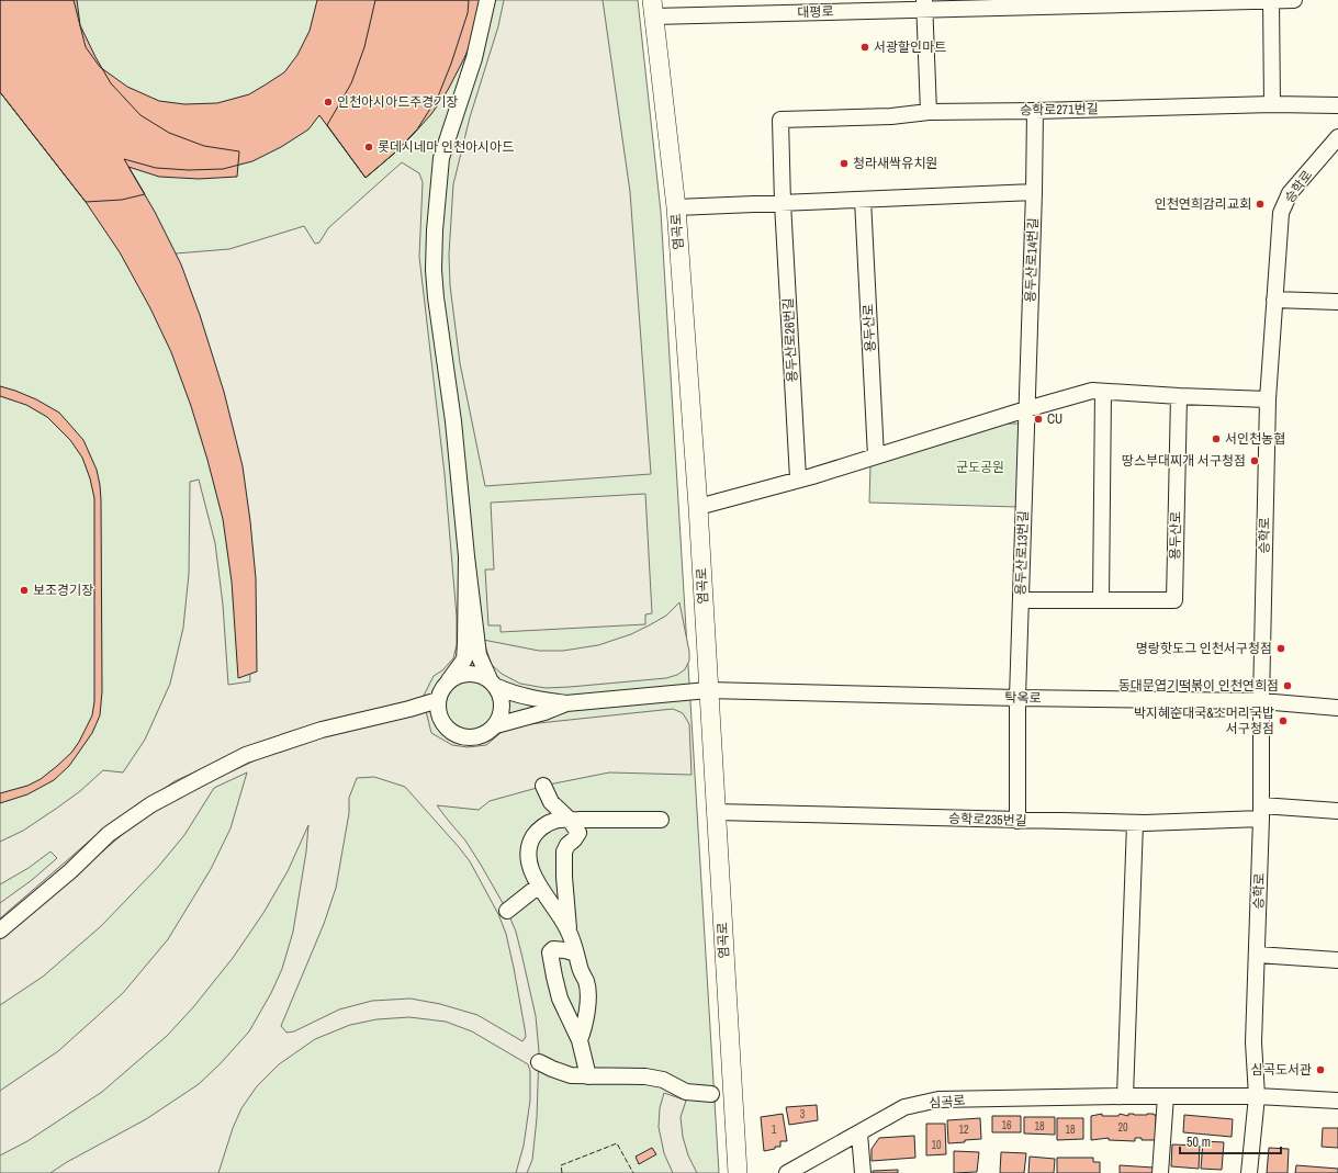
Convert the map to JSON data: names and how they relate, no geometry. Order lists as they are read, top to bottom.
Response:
{
  "streets": {
    "main road": ["염곡로"],
    "street": [
      "대평로",
      "승학로271번길",
      "승학로",
      "용두산로14번길",
      "용두산로",
      "용두산로26번길",
      "용두산로13번길",
      "탁옥로",
      "승학로235번길",
      "심곡로"
    ]
  },
  "crossings": [
    ["대평로", "염곡로"],
    ["승학로271번길", "용두산로14번길"],
    ["승학로271번길", "용두산로26번길"],
    ["승학로", "탁옥로"],
    ["승학로", "승학로235번길"],
    ["승학로", "심곡로"],
    ["염곡로", "탁옥로"],
    ["염곡로", "승학로235번길"],
    ["용두산로14번길", "용두산로13번길"],
    ["용두산로", "용두산로13번길"],
    ["용두산로13번길", "탁옥로"],
    ["용두산로13번길", "승학로235번길"]
  ],
  "parks": ["군도공원"],
  "places": [
    "서광할인마트",
    "인천아시아드주경기장",
    "롯데시네마 인천아시아드",
    "청라새싹유치원",
    "인천연희감리교회",
    "CU",
    "서인천농협",
    "땅스부대찌개 서구청점",
    "보조경기장",
    "명랑핫도그 인천서구청점",
    "동대문엽기떡볶이 인천연희점",
    "박지혜순대국&소머리국밥 서구청점",
    "심곡도서관"
  ],
  "house_numbers": [
    "3",
    "16",
    "18",
    "20",
    "1",
    "12",
    "18",
    "10"
  ],
  "scale_bar": "50 m"
}
